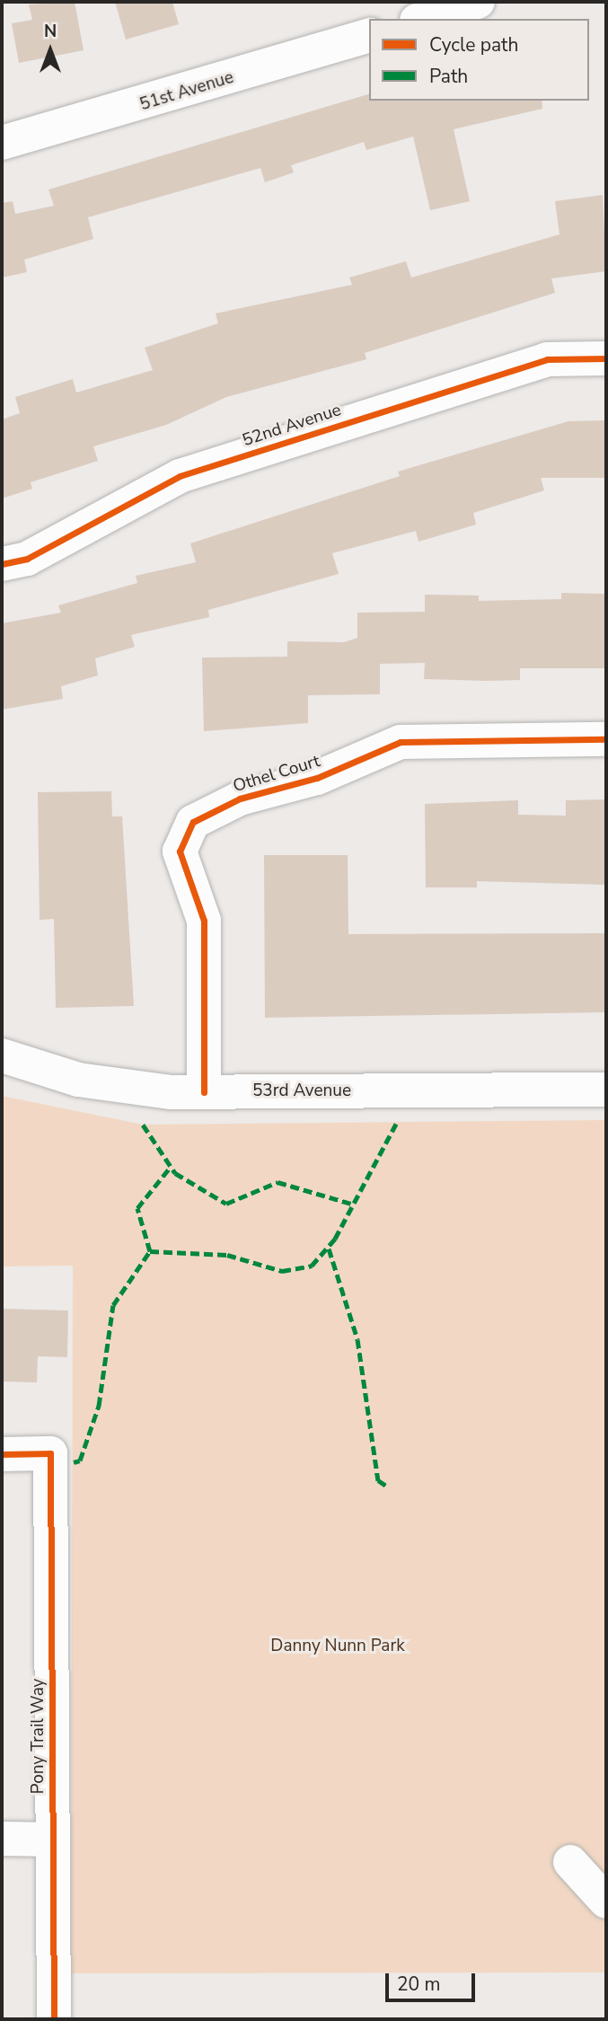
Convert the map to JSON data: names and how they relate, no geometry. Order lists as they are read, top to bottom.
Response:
{
  "streets": {
    "street": [
      "51st Avenue",
      "52nd Avenue",
      "Othel Court",
      "53rd Avenue",
      "Pony Trail Way"
    ]
  },
  "crossings": [
    ["Othel Court", "53rd Avenue"]
  ],
  "parks": ["Danny Nunn Park"],
  "legend": ["Cycle path", "Path"],
  "scale_bar": "20 m",
  "north": "top"
}
